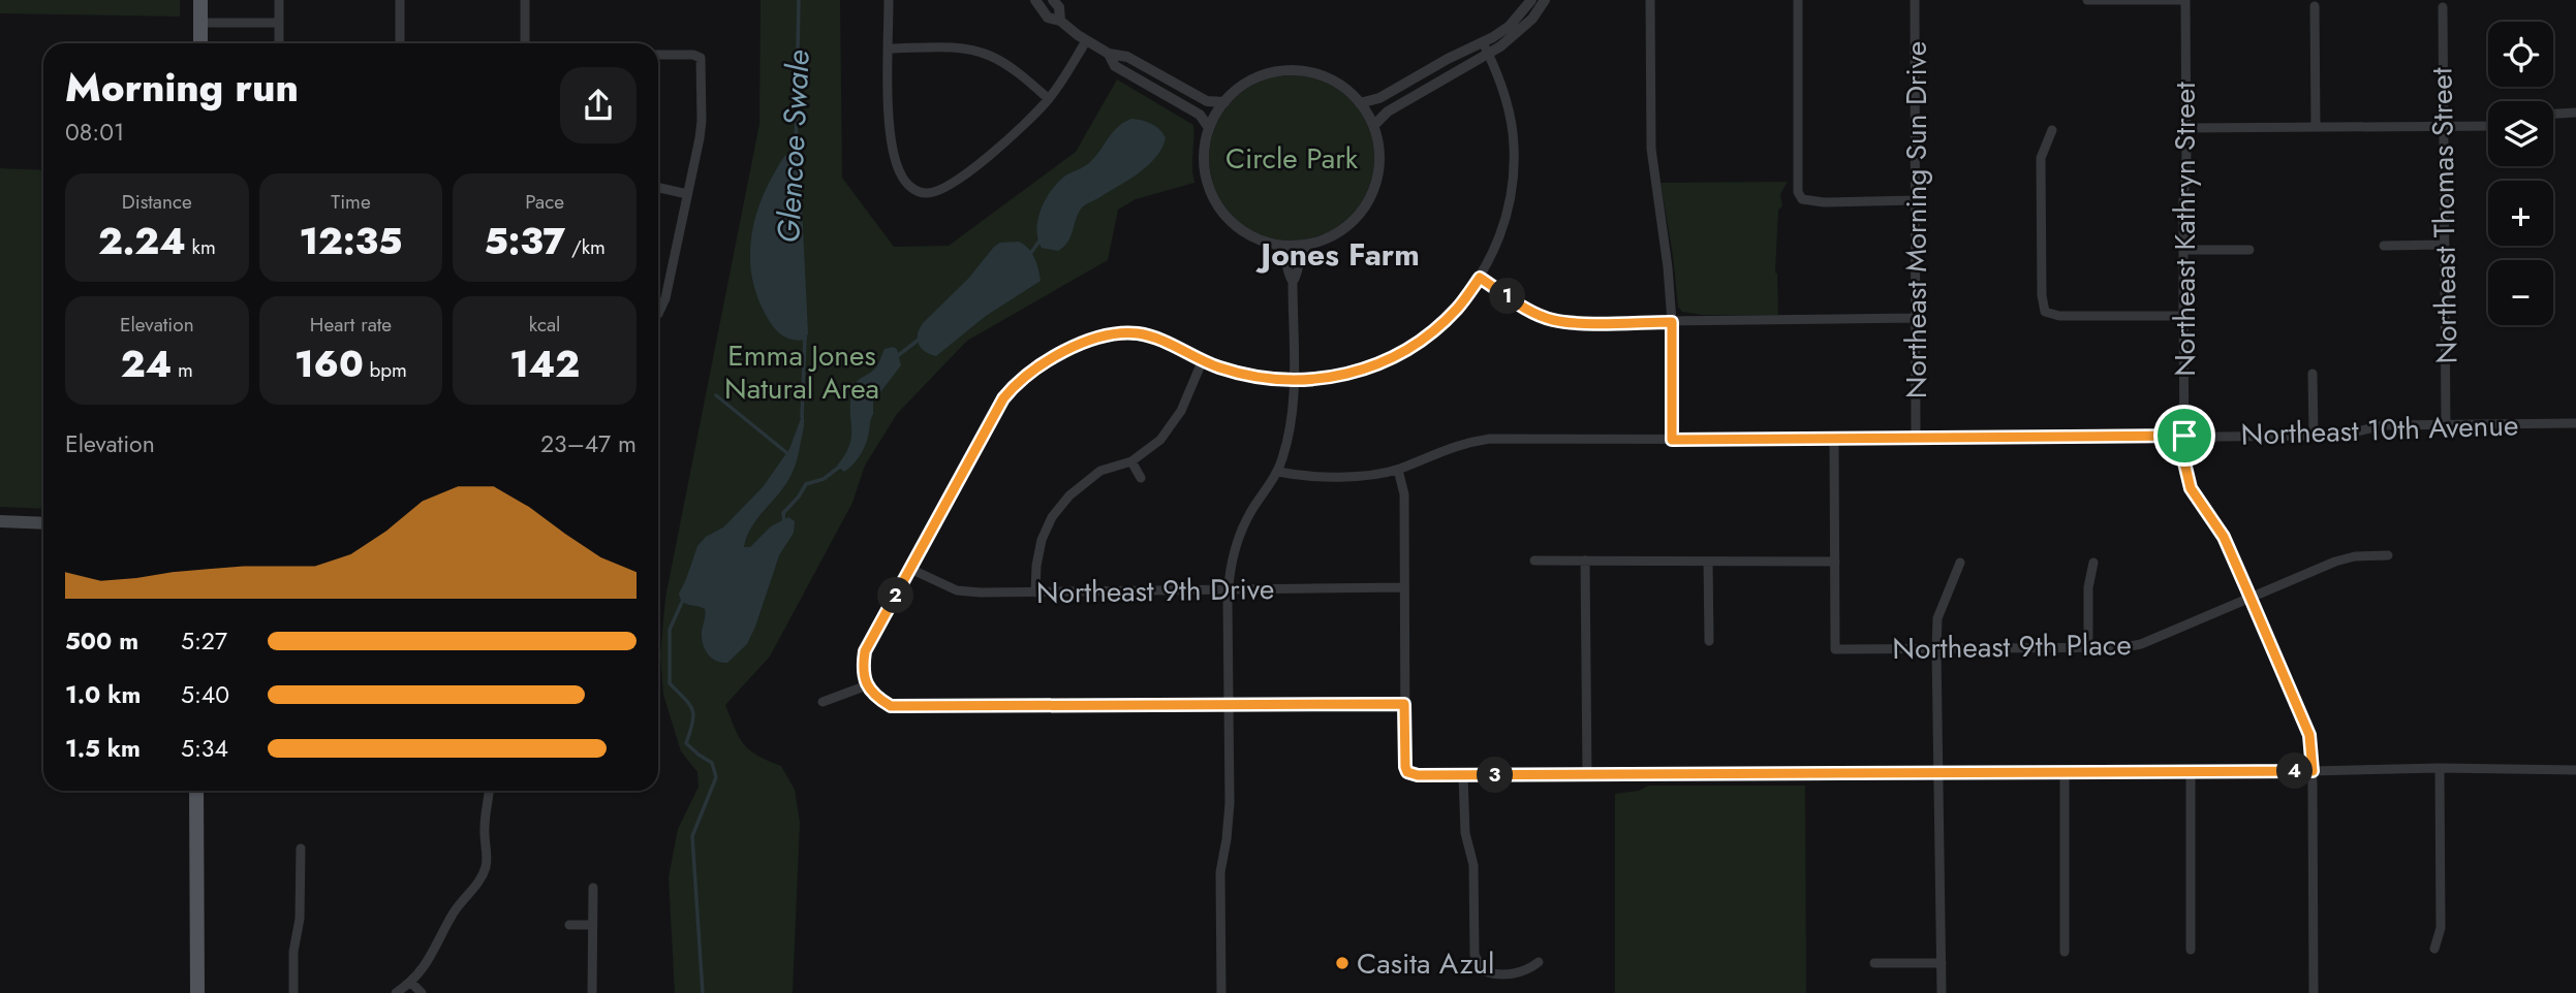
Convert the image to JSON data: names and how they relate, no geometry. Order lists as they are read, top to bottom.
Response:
{
  "streets": {
    "street": [
      "Northeast Thomas Street",
      "Northeast Morning Sun Drive",
      "Northeast Kathryn Street",
      "Northeast 10th Avenue",
      "Northeast 9th Drive",
      "Northeast 9th Place"
    ]
  },
  "crossings": [
    ["Northeast Thomas Street", "Northeast 10th Avenue"],
    ["Northeast Morning Sun Drive", "Northeast 10th Avenue"],
    ["Northeast Kathryn Street", "Northeast 10th Avenue"],
    ["Northeast Kathryn Street", "Northeast 9th Place"]
  ],
  "districts": ["Jones Farm"],
  "water": ["Glencoe Swale"],
  "parks": ["Circle Park", "Emma Jones Natural Area"],
  "places": ["Casita Azul"],
  "page": {
    "map_buttons": ["+", "−"],
    "heading": ["Morning run", "08:01"],
    "stats": [
      ["Distance", "2.24 km"],
      ["Time", "12:35"],
      ["Pace", "5:37 /km"],
      ["Elevation", "24 m"],
      ["Heart rate", "160 bpm"],
      ["kcal", "142"]
    ],
    "pins": [
      "1",
      "2",
      "4",
      "3"
    ],
    "chart": ["Elevation", "23–47 m"],
    "list": [
      {
        "name": "500 m",
        "note": "5:27"
      },
      {
        "name": "1.0 km",
        "note": "5:40"
      },
      {
        "name": "1.5 km",
        "note": "5:34"
      }
    ]
  }
}
